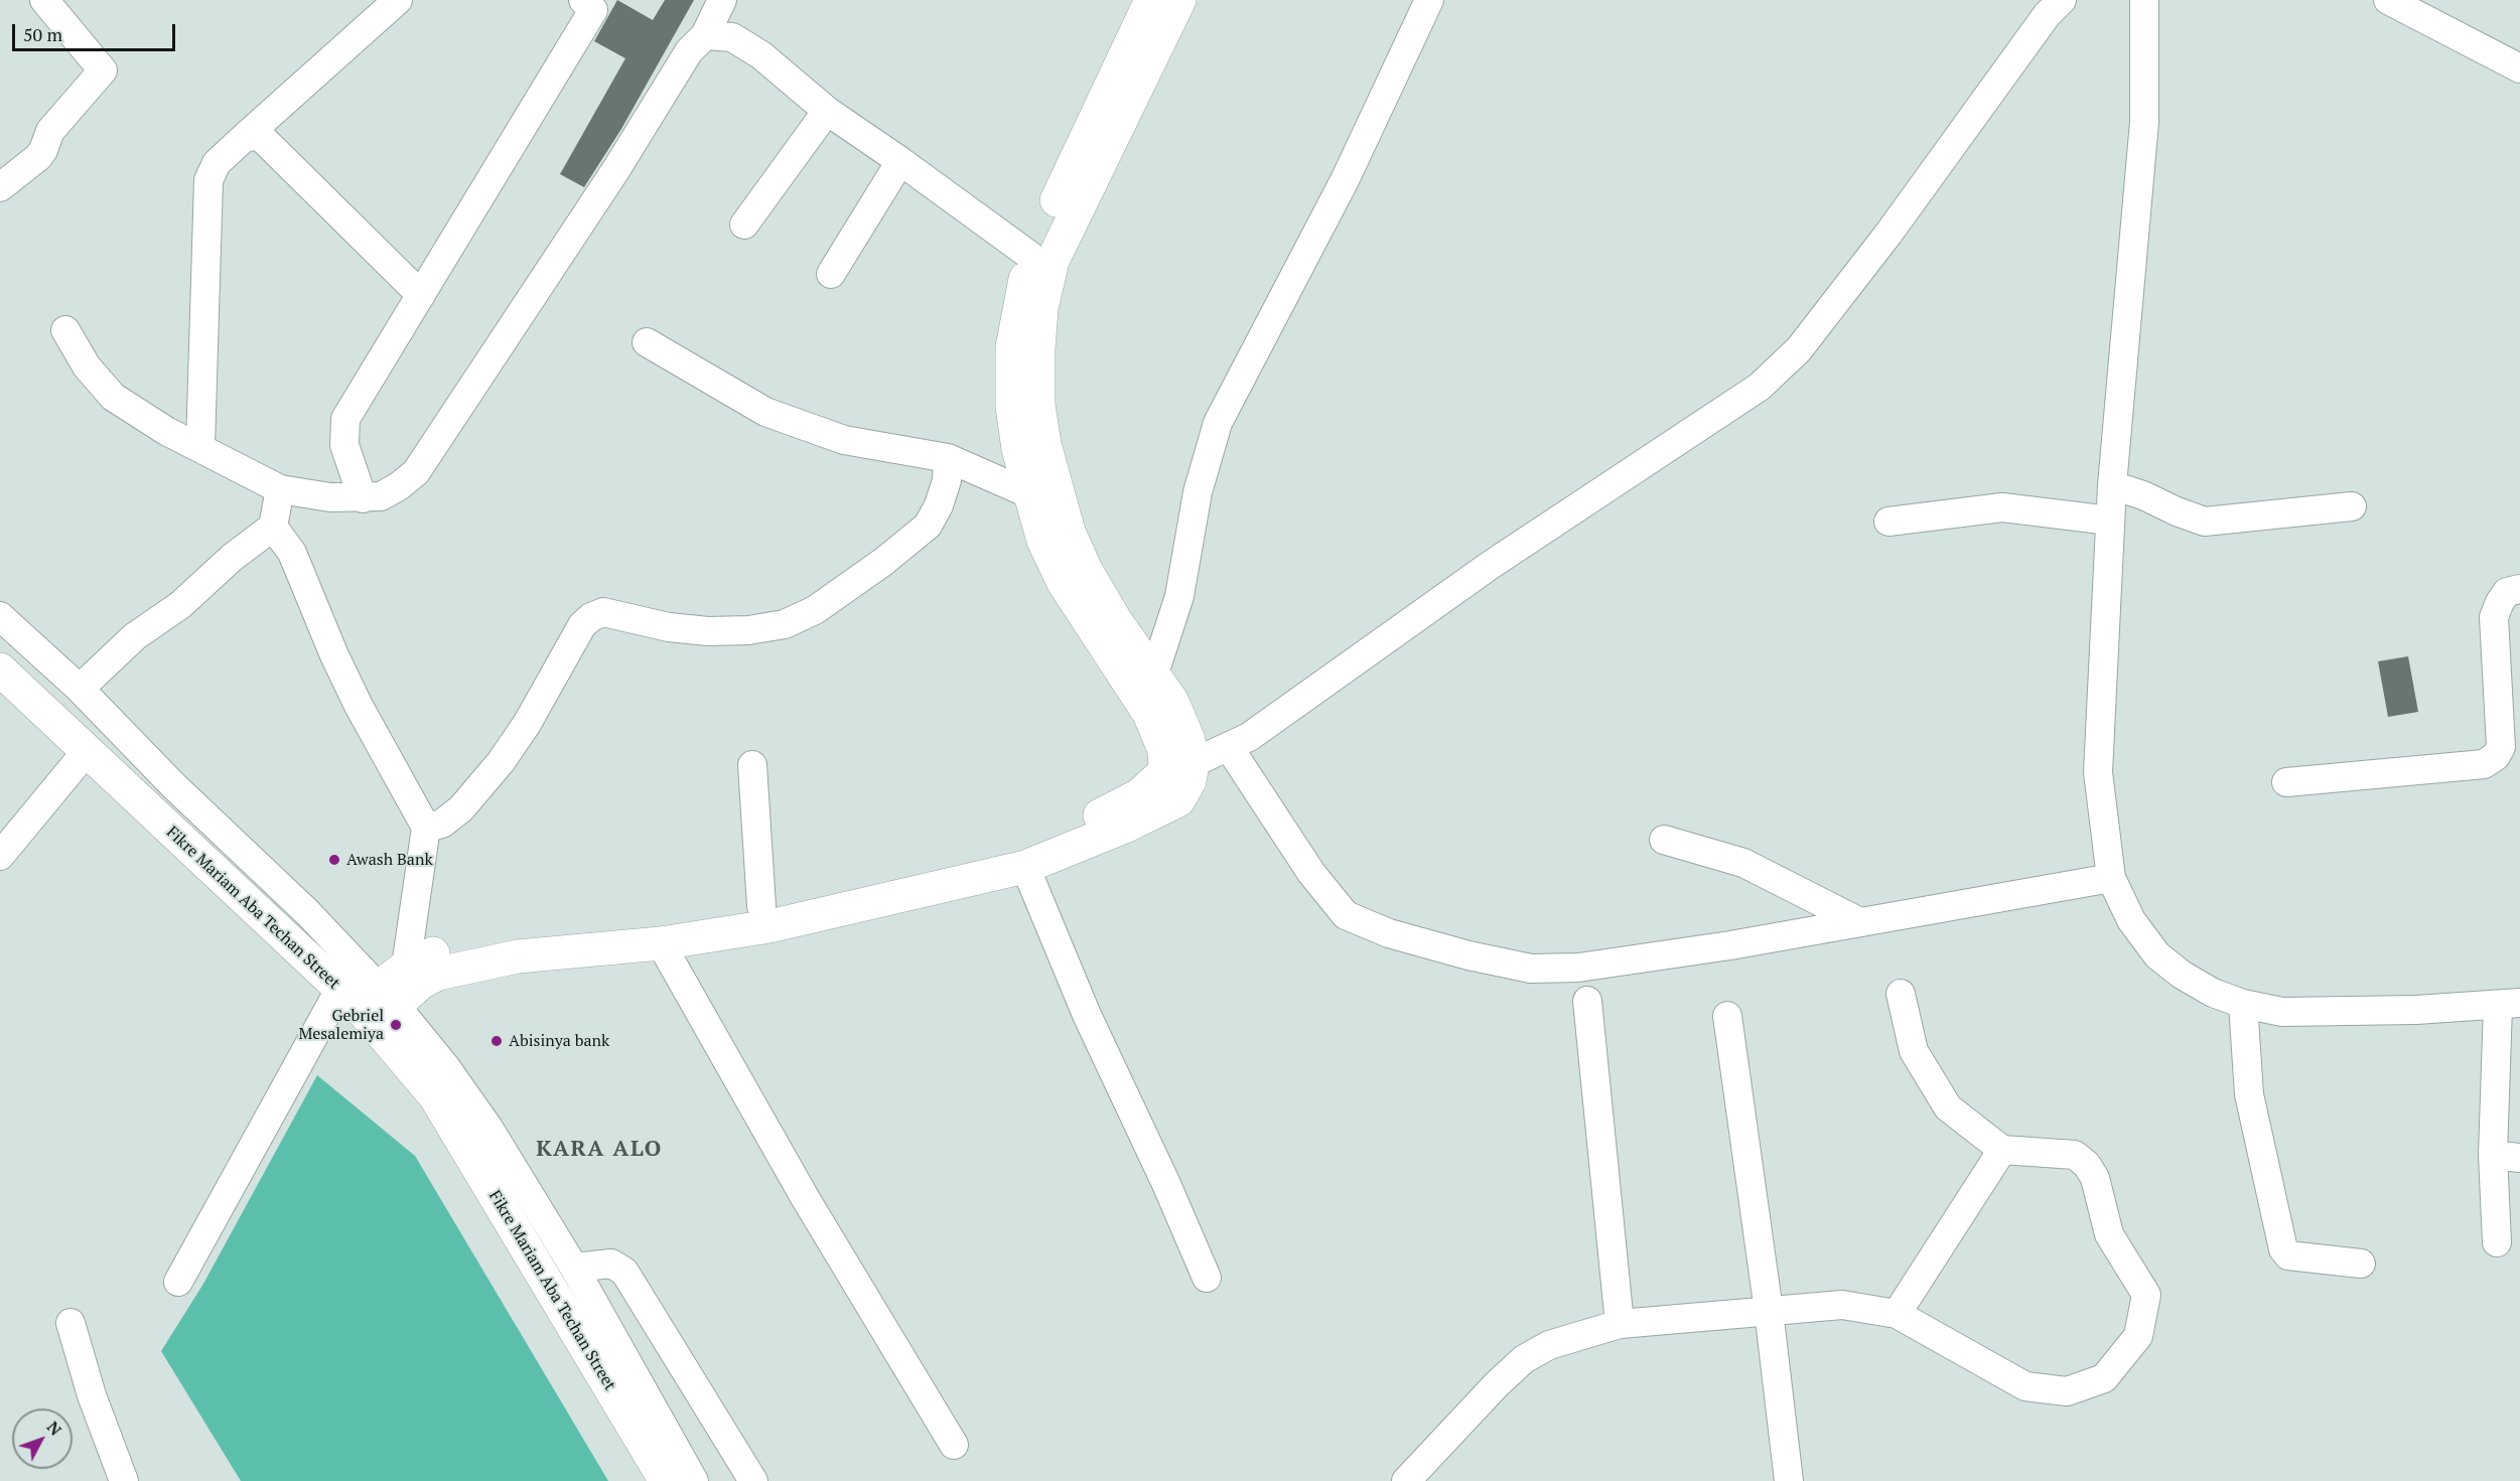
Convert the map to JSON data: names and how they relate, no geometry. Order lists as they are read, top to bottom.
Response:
{
  "streets": {
    "main road": ["Fikre Mariam Aba Techan Street"]
  },
  "districts": ["KARA ALO"],
  "places": ["Awash Bank", "Gebriel Mesalemiya", "Abisinya bank"],
  "scale_bar": "50 m",
  "north": "top right"
}
